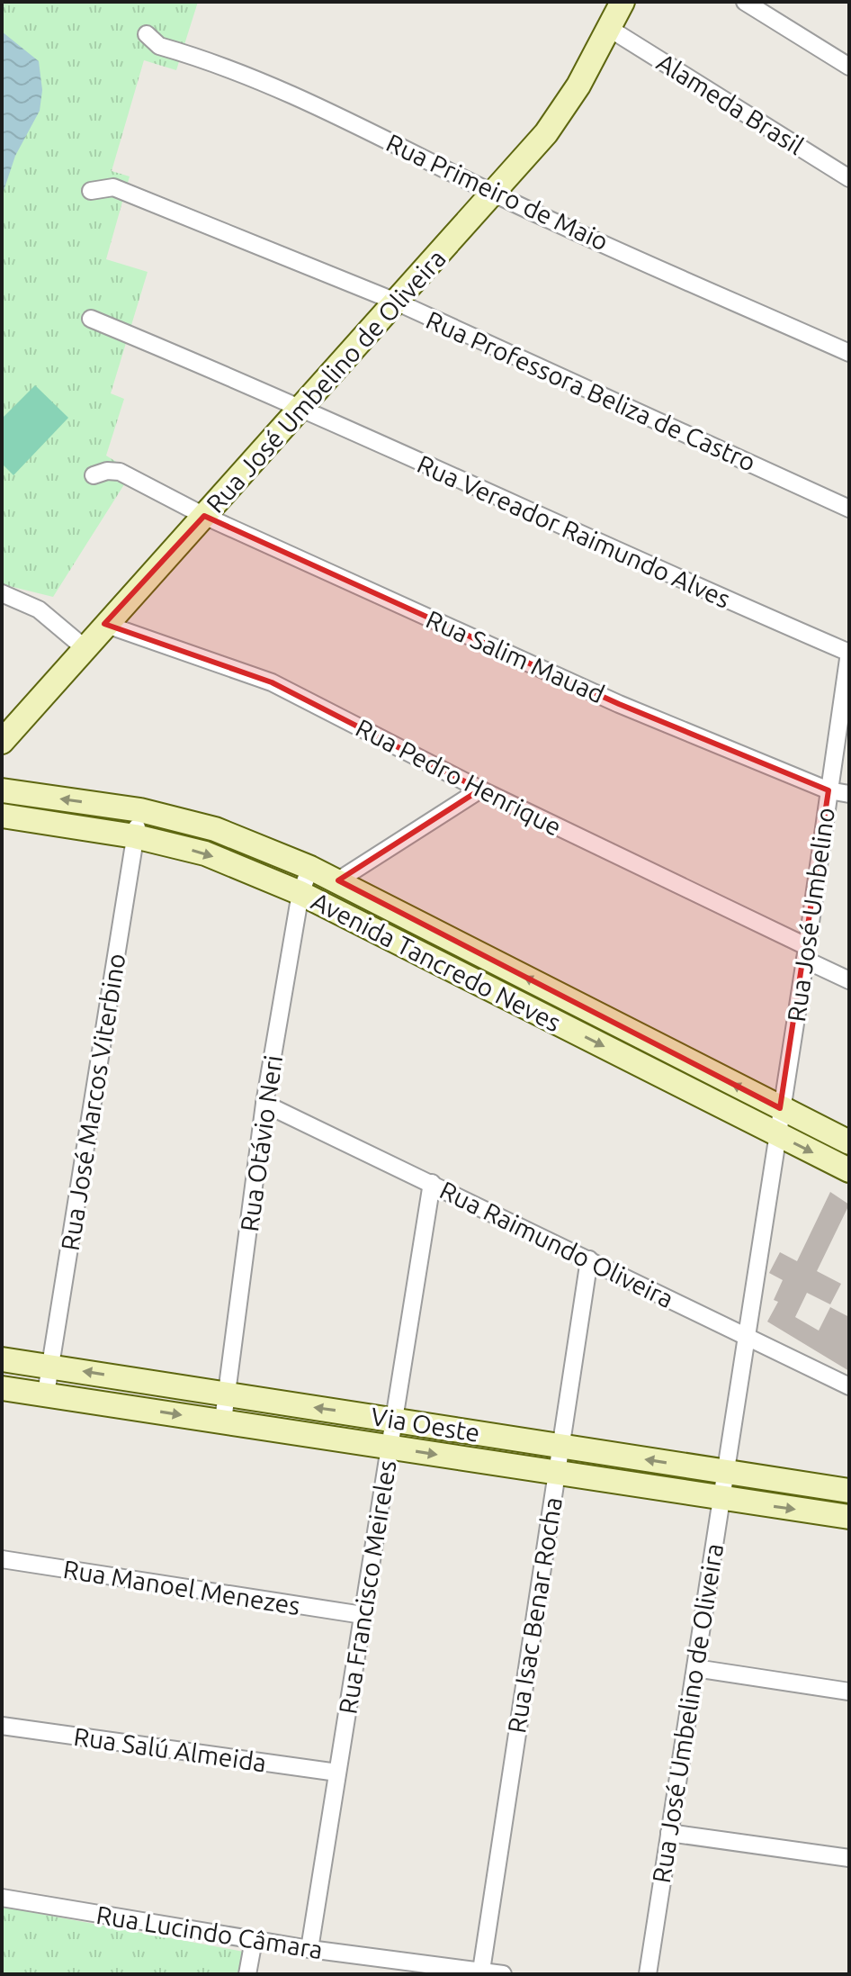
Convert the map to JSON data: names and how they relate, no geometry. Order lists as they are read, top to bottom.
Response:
{
  "streets": {
    "street": [
      "Alameda Brasil",
      "Rua Primeiro de Maio",
      "Rua José Umbelino de Oliveira",
      "Rua Professora Beliza de Castro",
      "Rua Vereador Raimundo Alves",
      "Rua Salim Mauad",
      "Rua Pedro Henrique",
      "Rua José Umbelino",
      "Avenida Tancredo Neves",
      "Rua José Marcos Viterbino",
      "Rua Otávio Neri",
      "Rua Raimundo Oliveira",
      "Via Oeste",
      "Rua Manoel Menezes",
      "Rua Francisco Meireles",
      "Rua Isac Benar Rocha",
      "Rua Salú Almeida",
      "Rua Lucindo Câmara"
    ]
  },
  "crossings": [
    ["Alameda Brasil", "Rua José Umbelino de Oliveira"],
    ["Rua Primeiro de Maio", "Rua José Umbelino de Oliveira"],
    ["Rua José Umbelino de Oliveira", "Rua Professora Beliza de Castro"],
    ["Rua José Umbelino de Oliveira", "Rua Vereador Raimundo Alves"],
    ["Rua José Umbelino de Oliveira", "Rua Salim Mauad"],
    ["Rua José Umbelino de Oliveira", "Rua Pedro Henrique"],
    ["Rua José Umbelino de Oliveira", "Rua José Umbelino"],
    ["Rua José Umbelino de Oliveira", "Rua Raimundo Oliveira"],
    ["Rua José Umbelino de Oliveira", "Via Oeste"],
    ["Rua Vereador Raimundo Alves", "Rua José Umbelino"],
    ["Rua Salim Mauad", "Rua José Umbelino"],
    ["Rua Pedro Henrique", "Rua José Umbelino"],
    ["Rua José Umbelino", "Avenida Tancredo Neves"],
    ["Rua José Umbelino", "Rua Raimundo Oliveira"],
    ["Avenida Tancredo Neves", "Rua José Marcos Viterbino"],
    ["Avenida Tancredo Neves", "Rua Otávio Neri"],
    ["Rua José Marcos Viterbino", "Via Oeste"],
    ["Rua Otávio Neri", "Rua Raimundo Oliveira"],
    ["Rua Otávio Neri", "Via Oeste"],
    ["Rua Raimundo Oliveira", "Rua Francisco Meireles"],
    ["Rua Raimundo Oliveira", "Rua Isac Benar Rocha"],
    ["Via Oeste", "Rua Francisco Meireles"],
    ["Via Oeste", "Rua Isac Benar Rocha"],
    ["Rua Manoel Menezes", "Rua Francisco Meireles"],
    ["Rua Francisco Meireles", "Rua Salú Almeida"],
    ["Rua Francisco Meireles", "Rua Lucindo Câmara"],
    ["Rua Isac Benar Rocha", "Rua Lucindo Câmara"]
  ]
}
